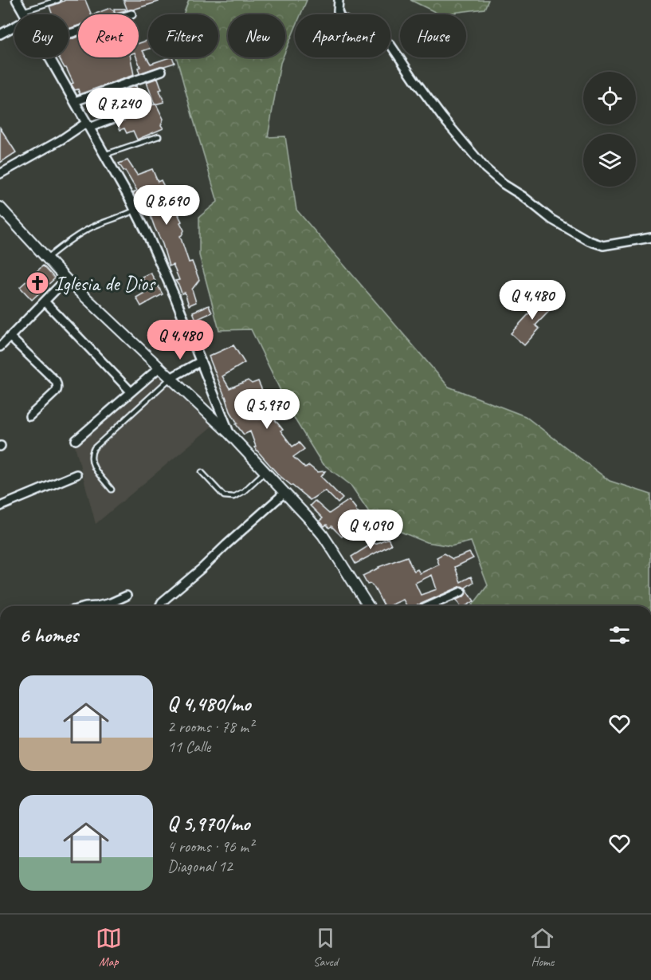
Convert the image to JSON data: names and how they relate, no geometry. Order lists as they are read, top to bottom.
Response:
{
  "places": {
    "church": ["Iglesia de Dios"]
  },
  "page": {
    "chip": [
      "Buy",
      "Rent",
      "Filters",
      "New",
      "Apartment",
      "House"
    ],
    "price": [
      "Q 7,240",
      "Q 8,690",
      "Q 4,480",
      "Q 4,480",
      "Q 5,970",
      "Q 4,090"
    ],
    "heading": "6 homes",
    "list": [
      {
        "name": "Q 4,480/mo",
        "note": "2 rooms · 78 m² · 11 Calle"
      },
      {
        "name": "Q 5,970/mo",
        "note": "4 rooms · 96 m² · Diagonal 12"
      }
    ],
    "tabs": ["Map", "Saved", "Home"]
  }
}
